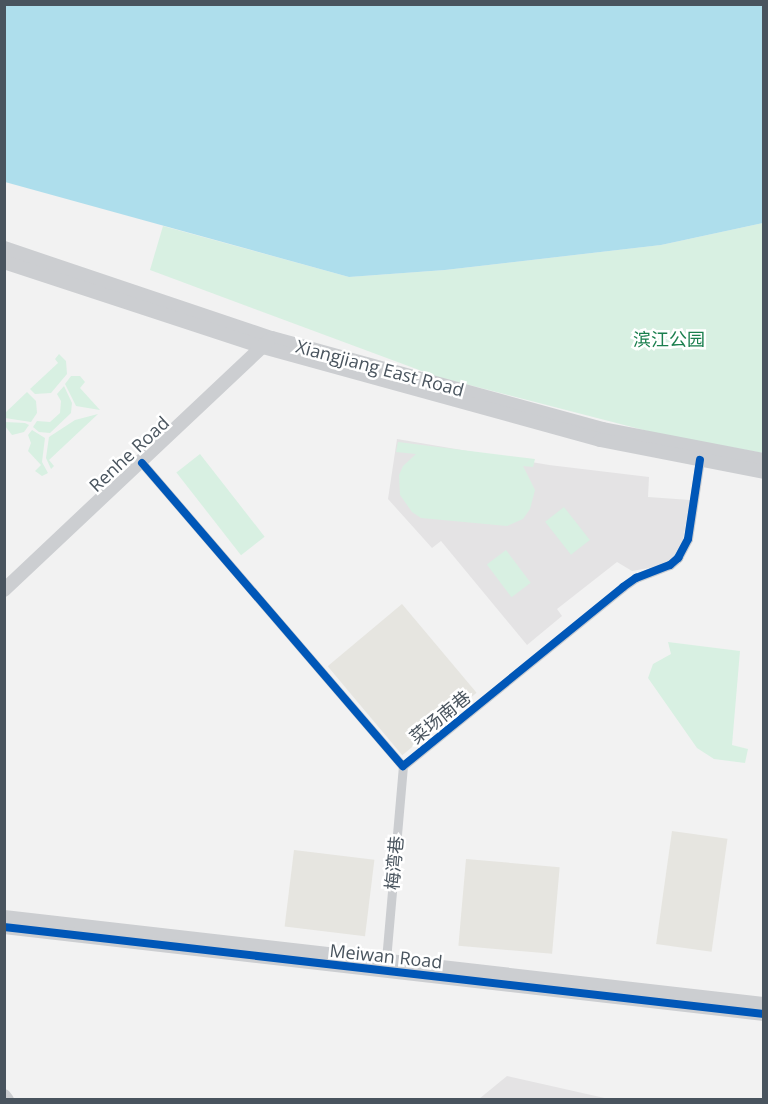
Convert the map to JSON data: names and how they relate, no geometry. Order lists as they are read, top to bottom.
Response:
{
  "streets": {
    "main road": ["Xiangjiang East Road", "Renhe Road", "Meiwan Road"],
    "street": ["菜场南巷", "梅湾巷"]
  },
  "crossings": [
    ["Xiangjiang East Road", "Renhe Road"],
    ["Xiangjiang East Road", "菜场南巷"],
    ["Renhe Road", "菜场南巷"],
    ["菜场南巷", "梅湾巷"],
    ["梅湾巷", "Meiwan Road"]
  ],
  "parks": ["滨江公园"]
}
